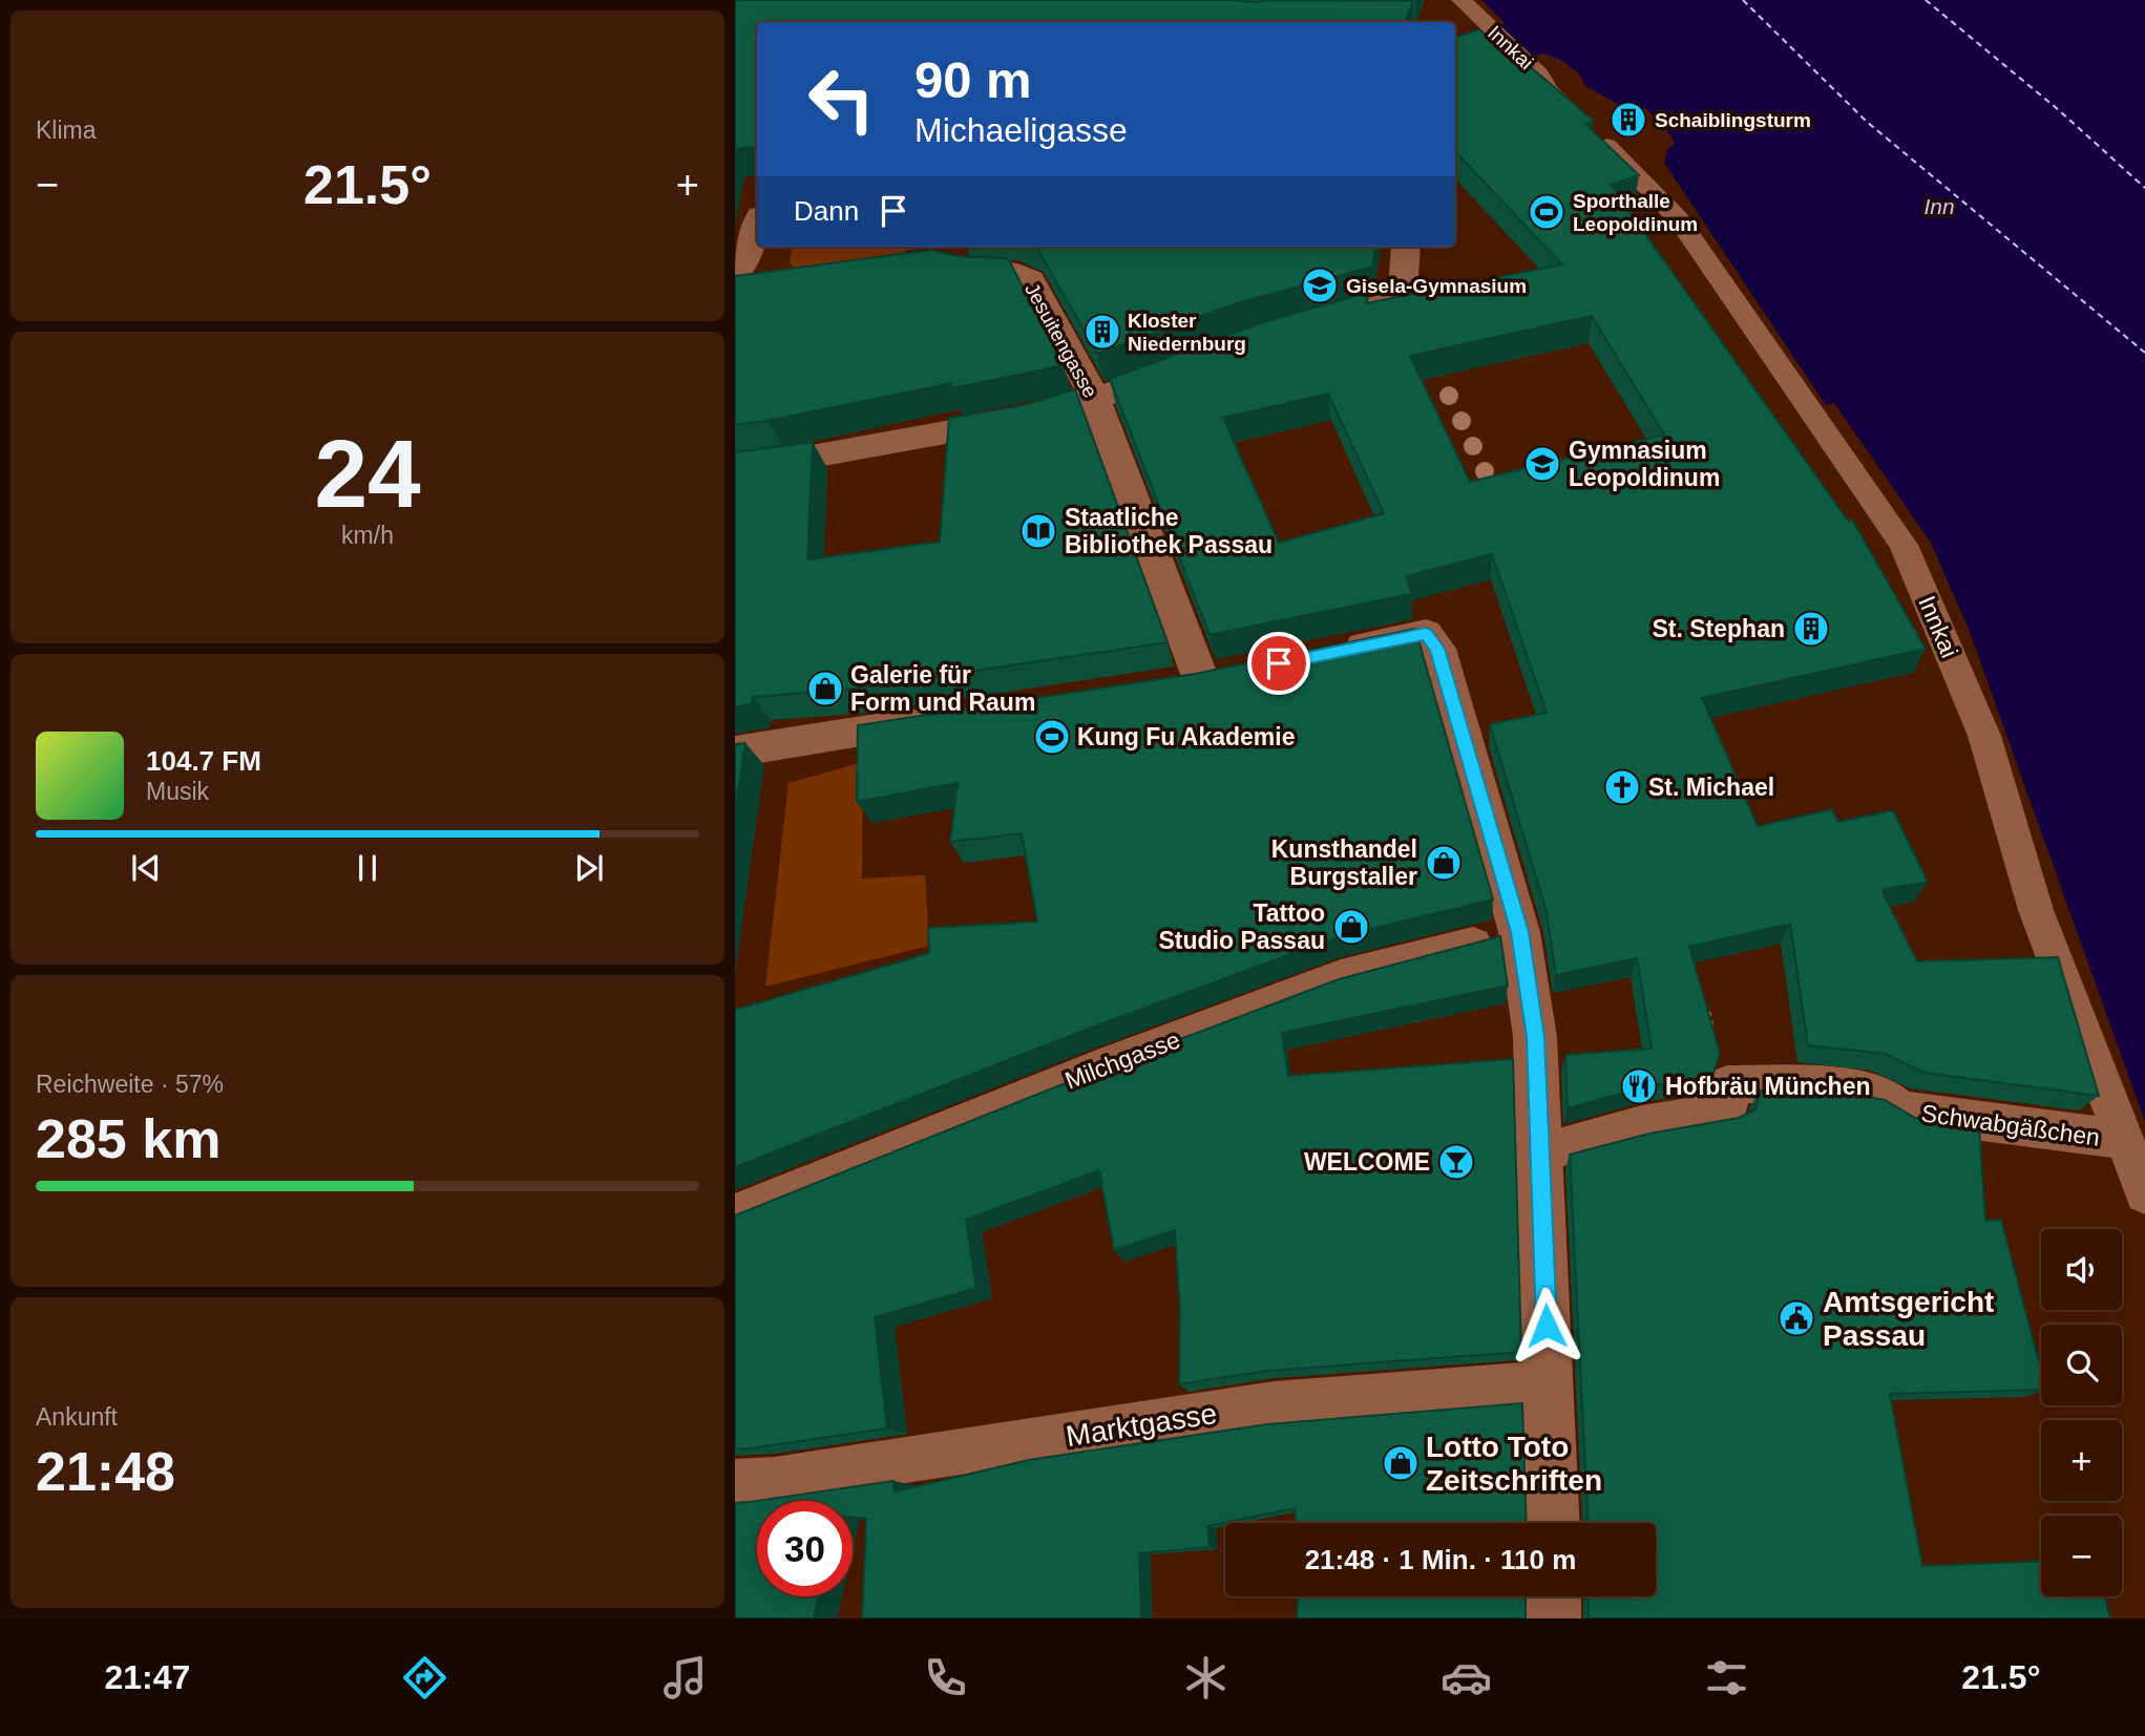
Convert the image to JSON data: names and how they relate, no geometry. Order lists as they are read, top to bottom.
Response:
{
  "streets": {
    "street": [
      "Innkai",
      "Jesuitengasse",
      "Milchgasse",
      "Schwabgäßchen",
      "Marktgasse"
    ]
  },
  "crossings": [
    ["Innkai", "Schwabgäßchen"]
  ],
  "water": ["Inn"],
  "places": {
    "building": ["Schaiblingsturm", "Kloster Niedernburg", "St. Stephan"],
    "sports": ["Sporthalle Leopoldinum", "Kung Fu Akademie"],
    "school or university": ["Gisela-Gymnasium", "Gymnasium Leopoldinum"],
    "library": ["Staatliche Bibliothek Passau"],
    "shop": [
      "Galerie für Form und Raum",
      "Kunsthandel Burgstaller",
      "Tattoo Studio Passau",
      "Lotto Toto Zeitschriften"
    ],
    "church": ["St. Michael"],
    "restaurant": ["Hofbräu München"],
    "bar": ["WELCOME"],
    "public building": ["Amtsgericht Passau"]
  },
  "page": {
    "tile": [
      "Klima",
      ["24", "km/h"],
      ["Reichweite · 57%", "285 km"],
      ["Ankunft", "21:48"]
    ],
    "turn": ["90 m", "Michaeligasse"],
    "heat": ["−", "21.5°", "+"],
    "then": "Dann",
    "song": ["104.7 FM", "Musik"],
    "map_buttons": ["+", "−"],
    "limit": "30",
    "trip": "21:48 · 1 Min. · 110 m",
    "tabs": ["21:47", "21.5°"]
  }
}
